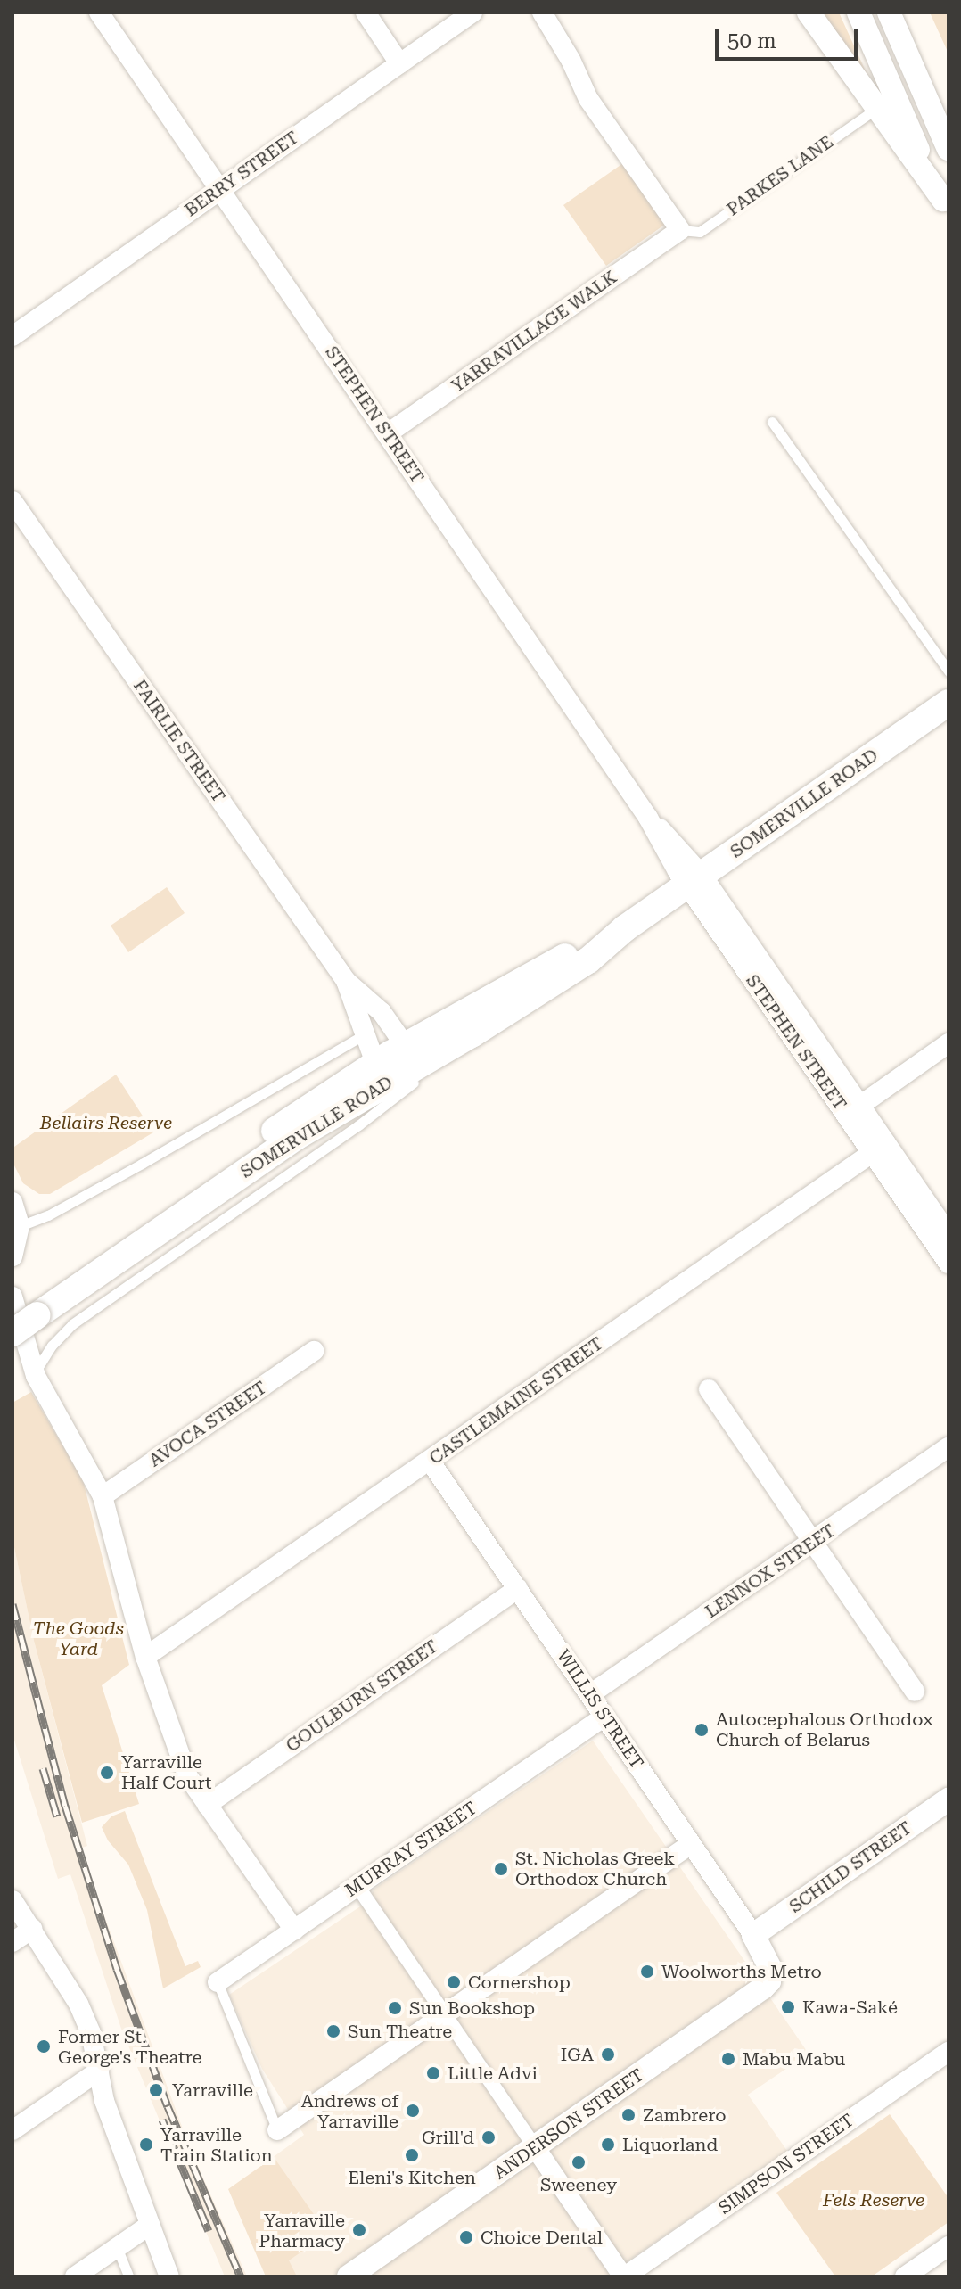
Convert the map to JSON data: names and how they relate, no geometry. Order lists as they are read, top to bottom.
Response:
{
  "streets": {
    "main road": ["SOMERVILLE ROAD"],
    "street": [
      "BERRY STREET",
      "YARRAVILLAGE WALK",
      "STEPHEN STREET",
      "FAIRLIE STREET",
      "CASTLEMAINE STREET",
      "AVOCA STREET",
      "LENNOX STREET",
      "GOULBURN STREET",
      "WILLIS STREET",
      "MURRAY STREET",
      "SCHILD STREET",
      "ANDERSON STREET",
      "SIMPSON STREET"
    ],
    "lane": ["PARKES LANE"]
  },
  "crossings": [
    ["BERRY STREET", "STEPHEN STREET"],
    ["PARKES LANE", "YARRAVILLAGE WALK"],
    ["YARRAVILLAGE WALK", "STEPHEN STREET"],
    ["STEPHEN STREET", "SOMERVILLE ROAD"],
    ["STEPHEN STREET", "CASTLEMAINE STREET"],
    ["FAIRLIE STREET", "SOMERVILLE ROAD"],
    ["CASTLEMAINE STREET", "WILLIS STREET"],
    ["LENNOX STREET", "WILLIS STREET"],
    ["GOULBURN STREET", "WILLIS STREET"],
    ["WILLIS STREET", "MURRAY STREET"],
    ["WILLIS STREET", "SCHILD STREET"],
    ["WILLIS STREET", "ANDERSON STREET"]
  ],
  "parks": ["Bellairs Reserve", "The Goods Yard", "Fels Reserve"],
  "places": [
    "Autocephalous Orthodox Church of Belarus",
    "Yarraville Half Court",
    "St. Nicholas Greek Orthodox Church",
    "Woolworths Metro",
    "Cornershop",
    "Kawa-Saké",
    "Sun Bookshop",
    "Sun Theatre",
    "Former St. George's Theatre",
    "IGA",
    "Mabu Mabu",
    "Little Advi",
    "Yarraville",
    "Andrews of Yarraville",
    "Zambrero",
    "Grill'd",
    "Yarraville Train Station",
    "Liquorland",
    "Eleni's Kitchen",
    "Sweeney",
    "Yarraville Pharmacy",
    "Choice Dental"
  ],
  "scale_bar": "50 m"
}
